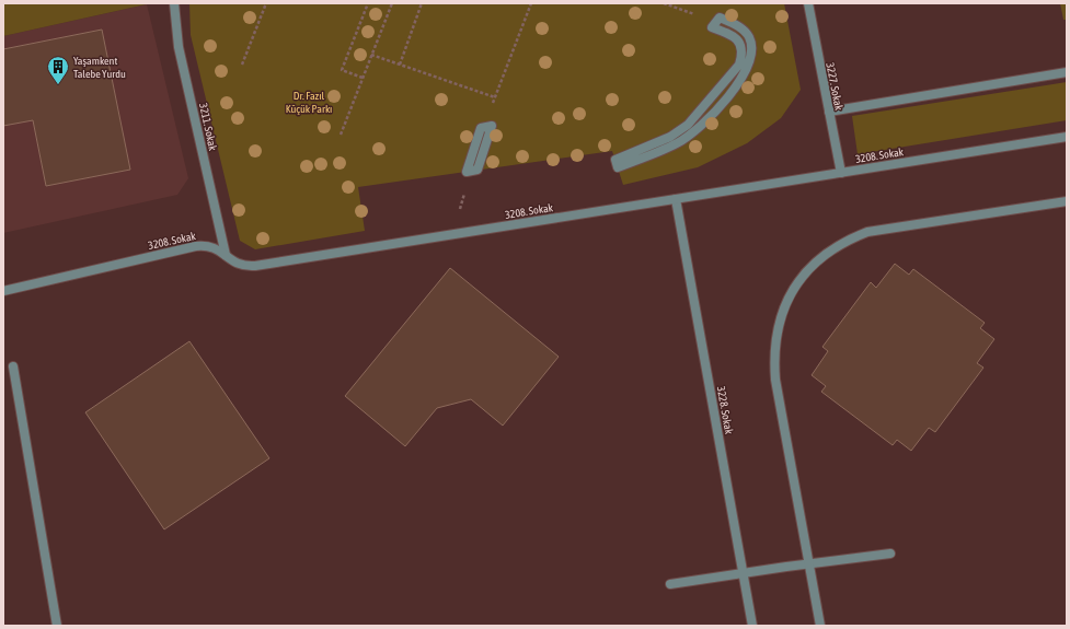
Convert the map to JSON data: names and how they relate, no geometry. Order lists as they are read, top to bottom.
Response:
{
  "streets": {
    "street": [
      "3227. Sokak",
      "3211. Sokak",
      "3208. Sokak",
      "3228. Sokak"
    ]
  },
  "crossings": [
    ["3227. Sokak", "3208. Sokak"],
    ["3211. Sokak", "3208. Sokak"],
    ["3208. Sokak", "3228. Sokak"]
  ],
  "parks": ["Dr. Fazıl Küçük Parkı"],
  "places": {
    "building": ["Yaşamkent Talebe Yurdu"]
  }
}
